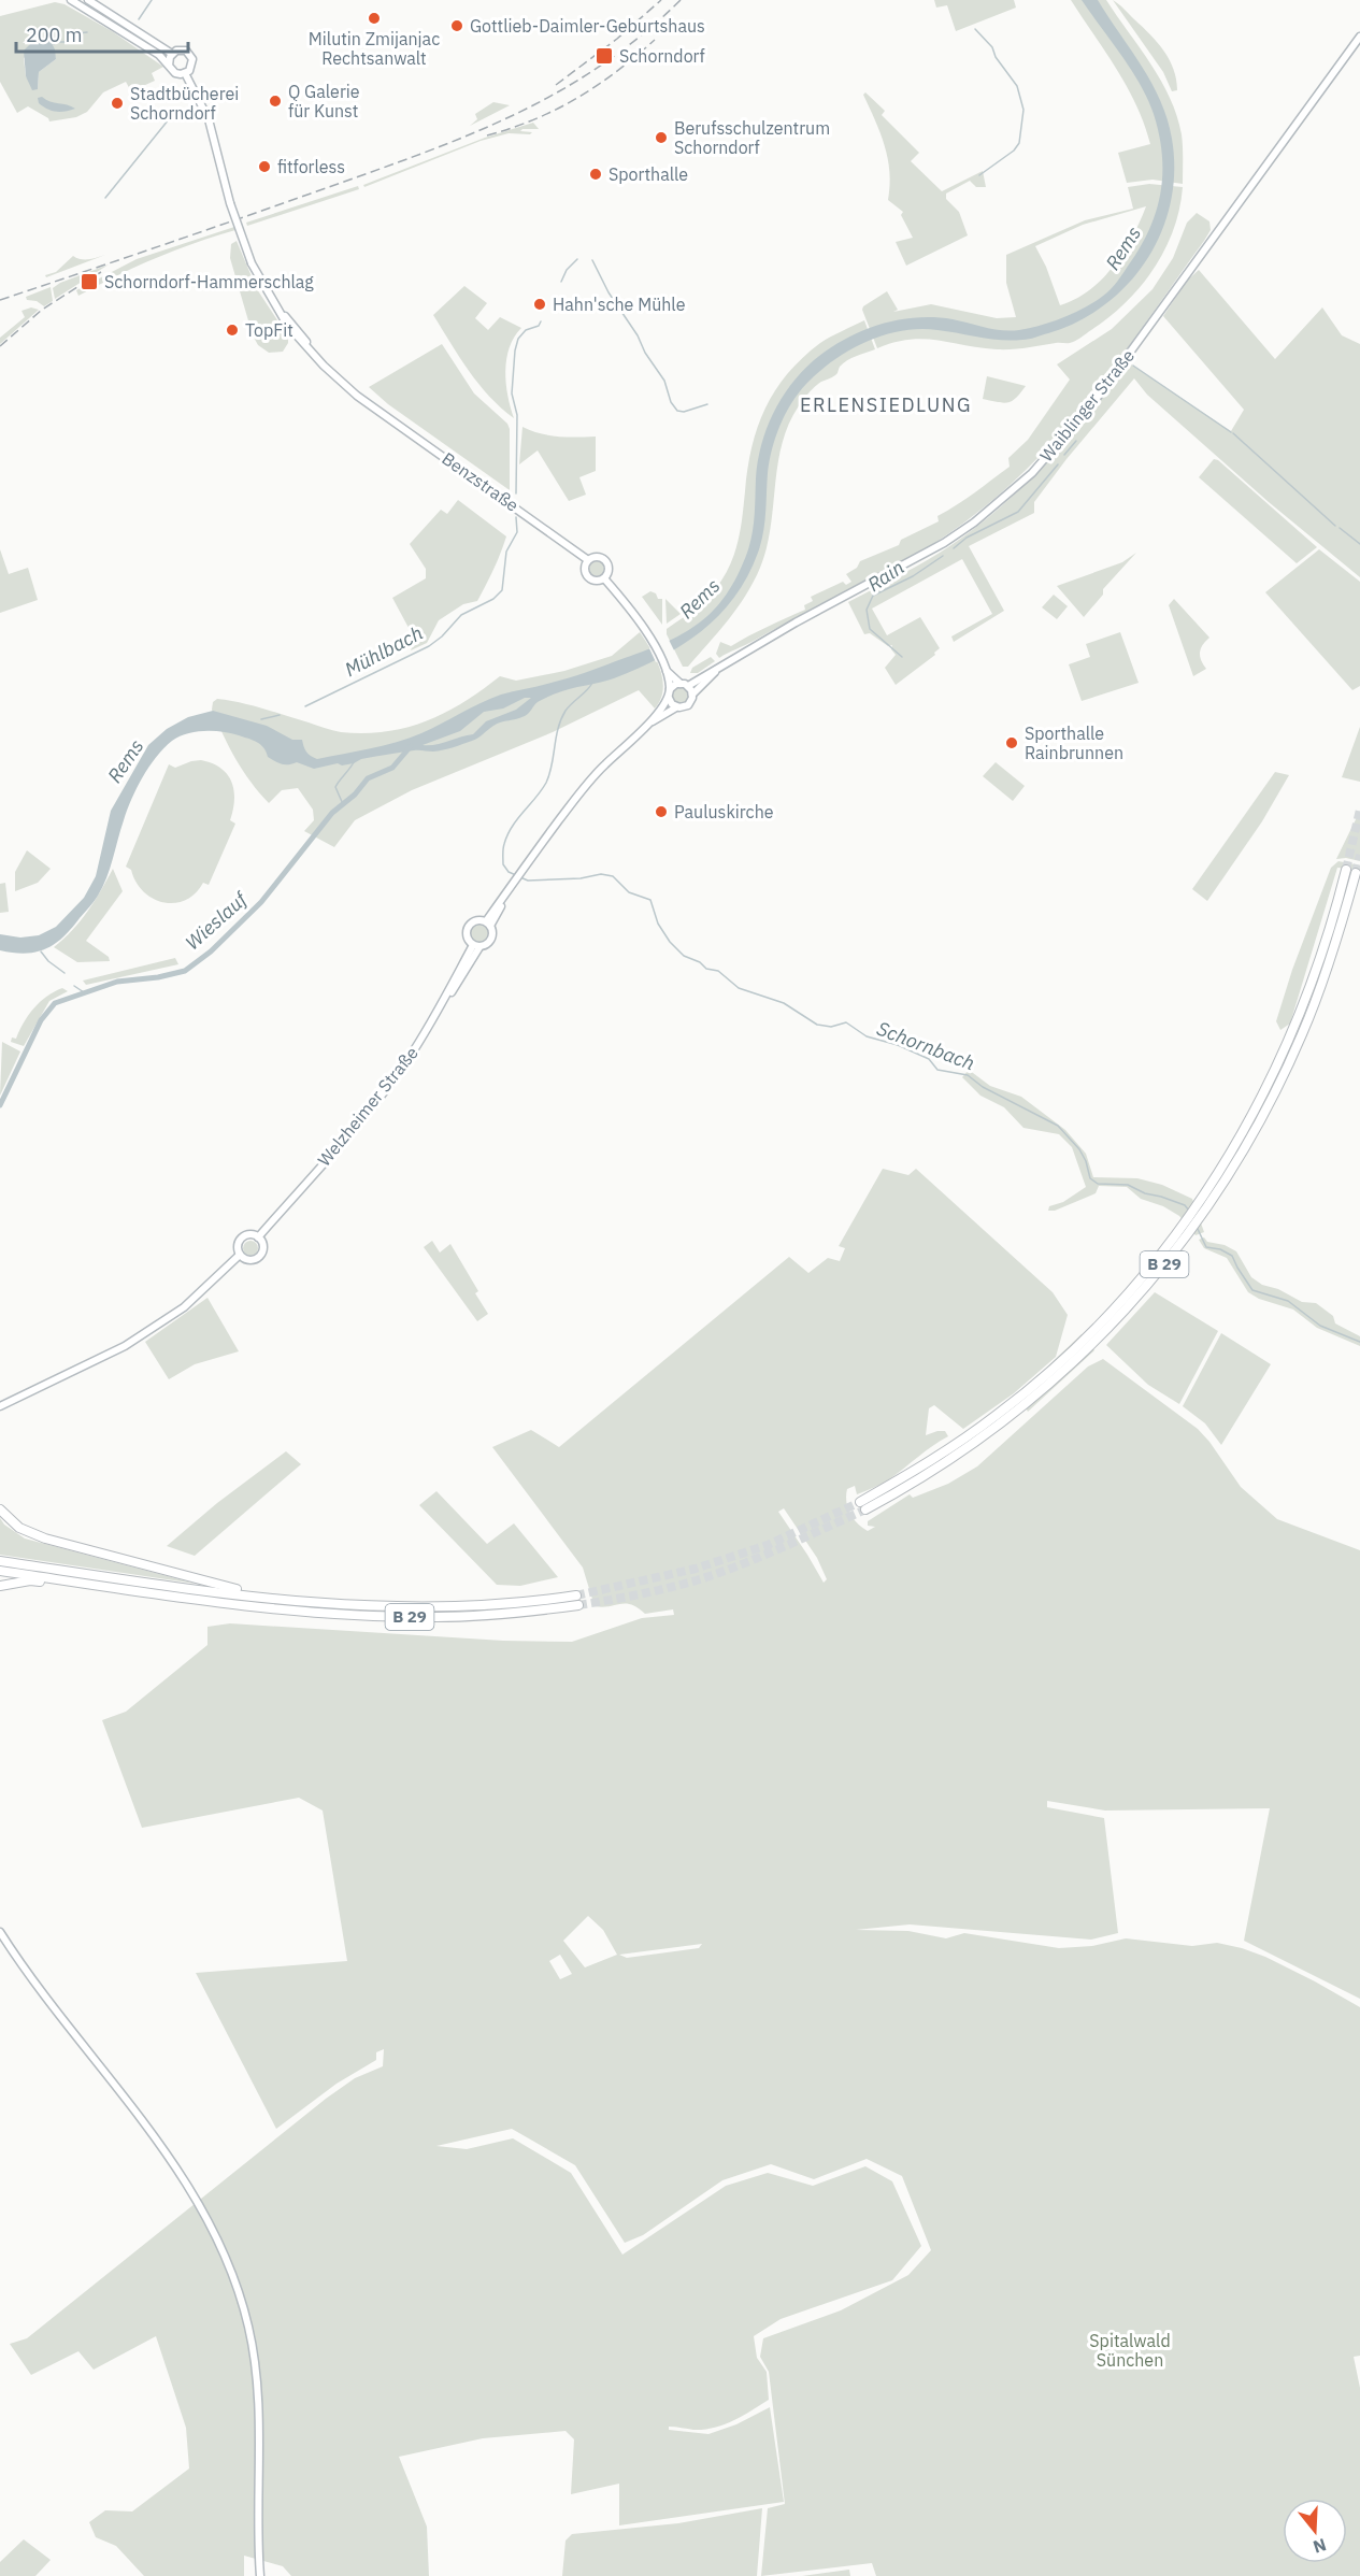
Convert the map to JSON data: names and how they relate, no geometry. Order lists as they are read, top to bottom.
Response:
{
  "streets": {
    "highway": ["B 29"],
    "main road": ["Waiblinger Straße", "Benzstraße", "Welzheimer Straße"]
  },
  "crossings": [
    ["Waiblinger Straße", "Benzstraße"]
  ],
  "districts": ["ERLENSIEDLUNG"],
  "water": [
    "Rems",
    "Rain",
    "Mühlbach",
    "Wieslauf",
    "Schornbach"
  ],
  "parks": ["Spitalwald Sünchen"],
  "places": {
    "other": [
      "Milutin Zmijanjac Rechtsanwalt",
      "Gottlieb-Daimler-Geburtshaus",
      "Q Galerie für Kunst",
      "Stadtbücherei Schorndorf",
      "Berufsschulzentrum Schorndorf",
      "fitforless",
      "Sporthalle",
      "Hahn'sche Mühle",
      "TopFit",
      "Sporthalle Rainbrunnen",
      "Pauluskirche"
    ],
    "transit": ["Schorndorf", "Schorndorf-Hammerschlag"]
  },
  "scale_bar": "200 m",
  "north": "bottom"
}
